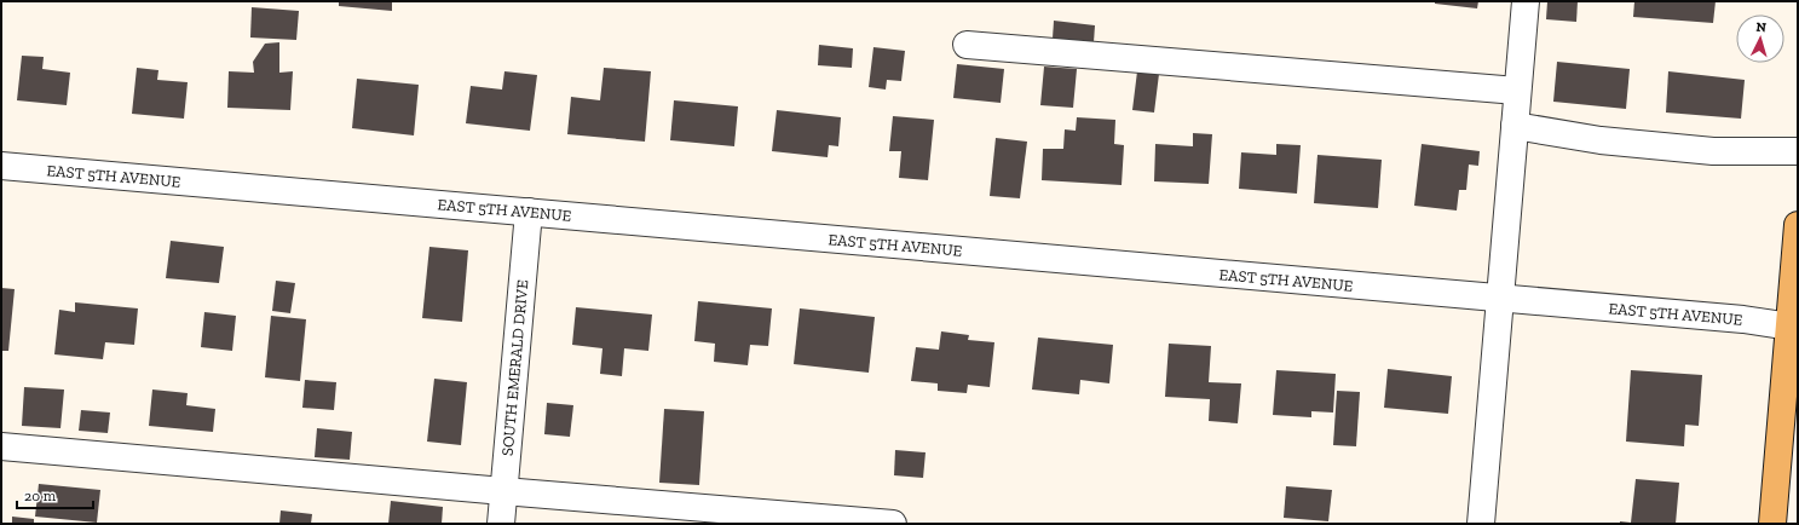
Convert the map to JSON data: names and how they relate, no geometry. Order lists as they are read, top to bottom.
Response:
{
  "streets": {
    "street": ["EAST 5TH AVENUE", "SOUTH EMERALD DRIVE"]
  },
  "crossings": [
    ["EAST 5TH AVENUE", "SOUTH EMERALD DRIVE"]
  ],
  "scale_bar": "20 m",
  "north": "top"
}
